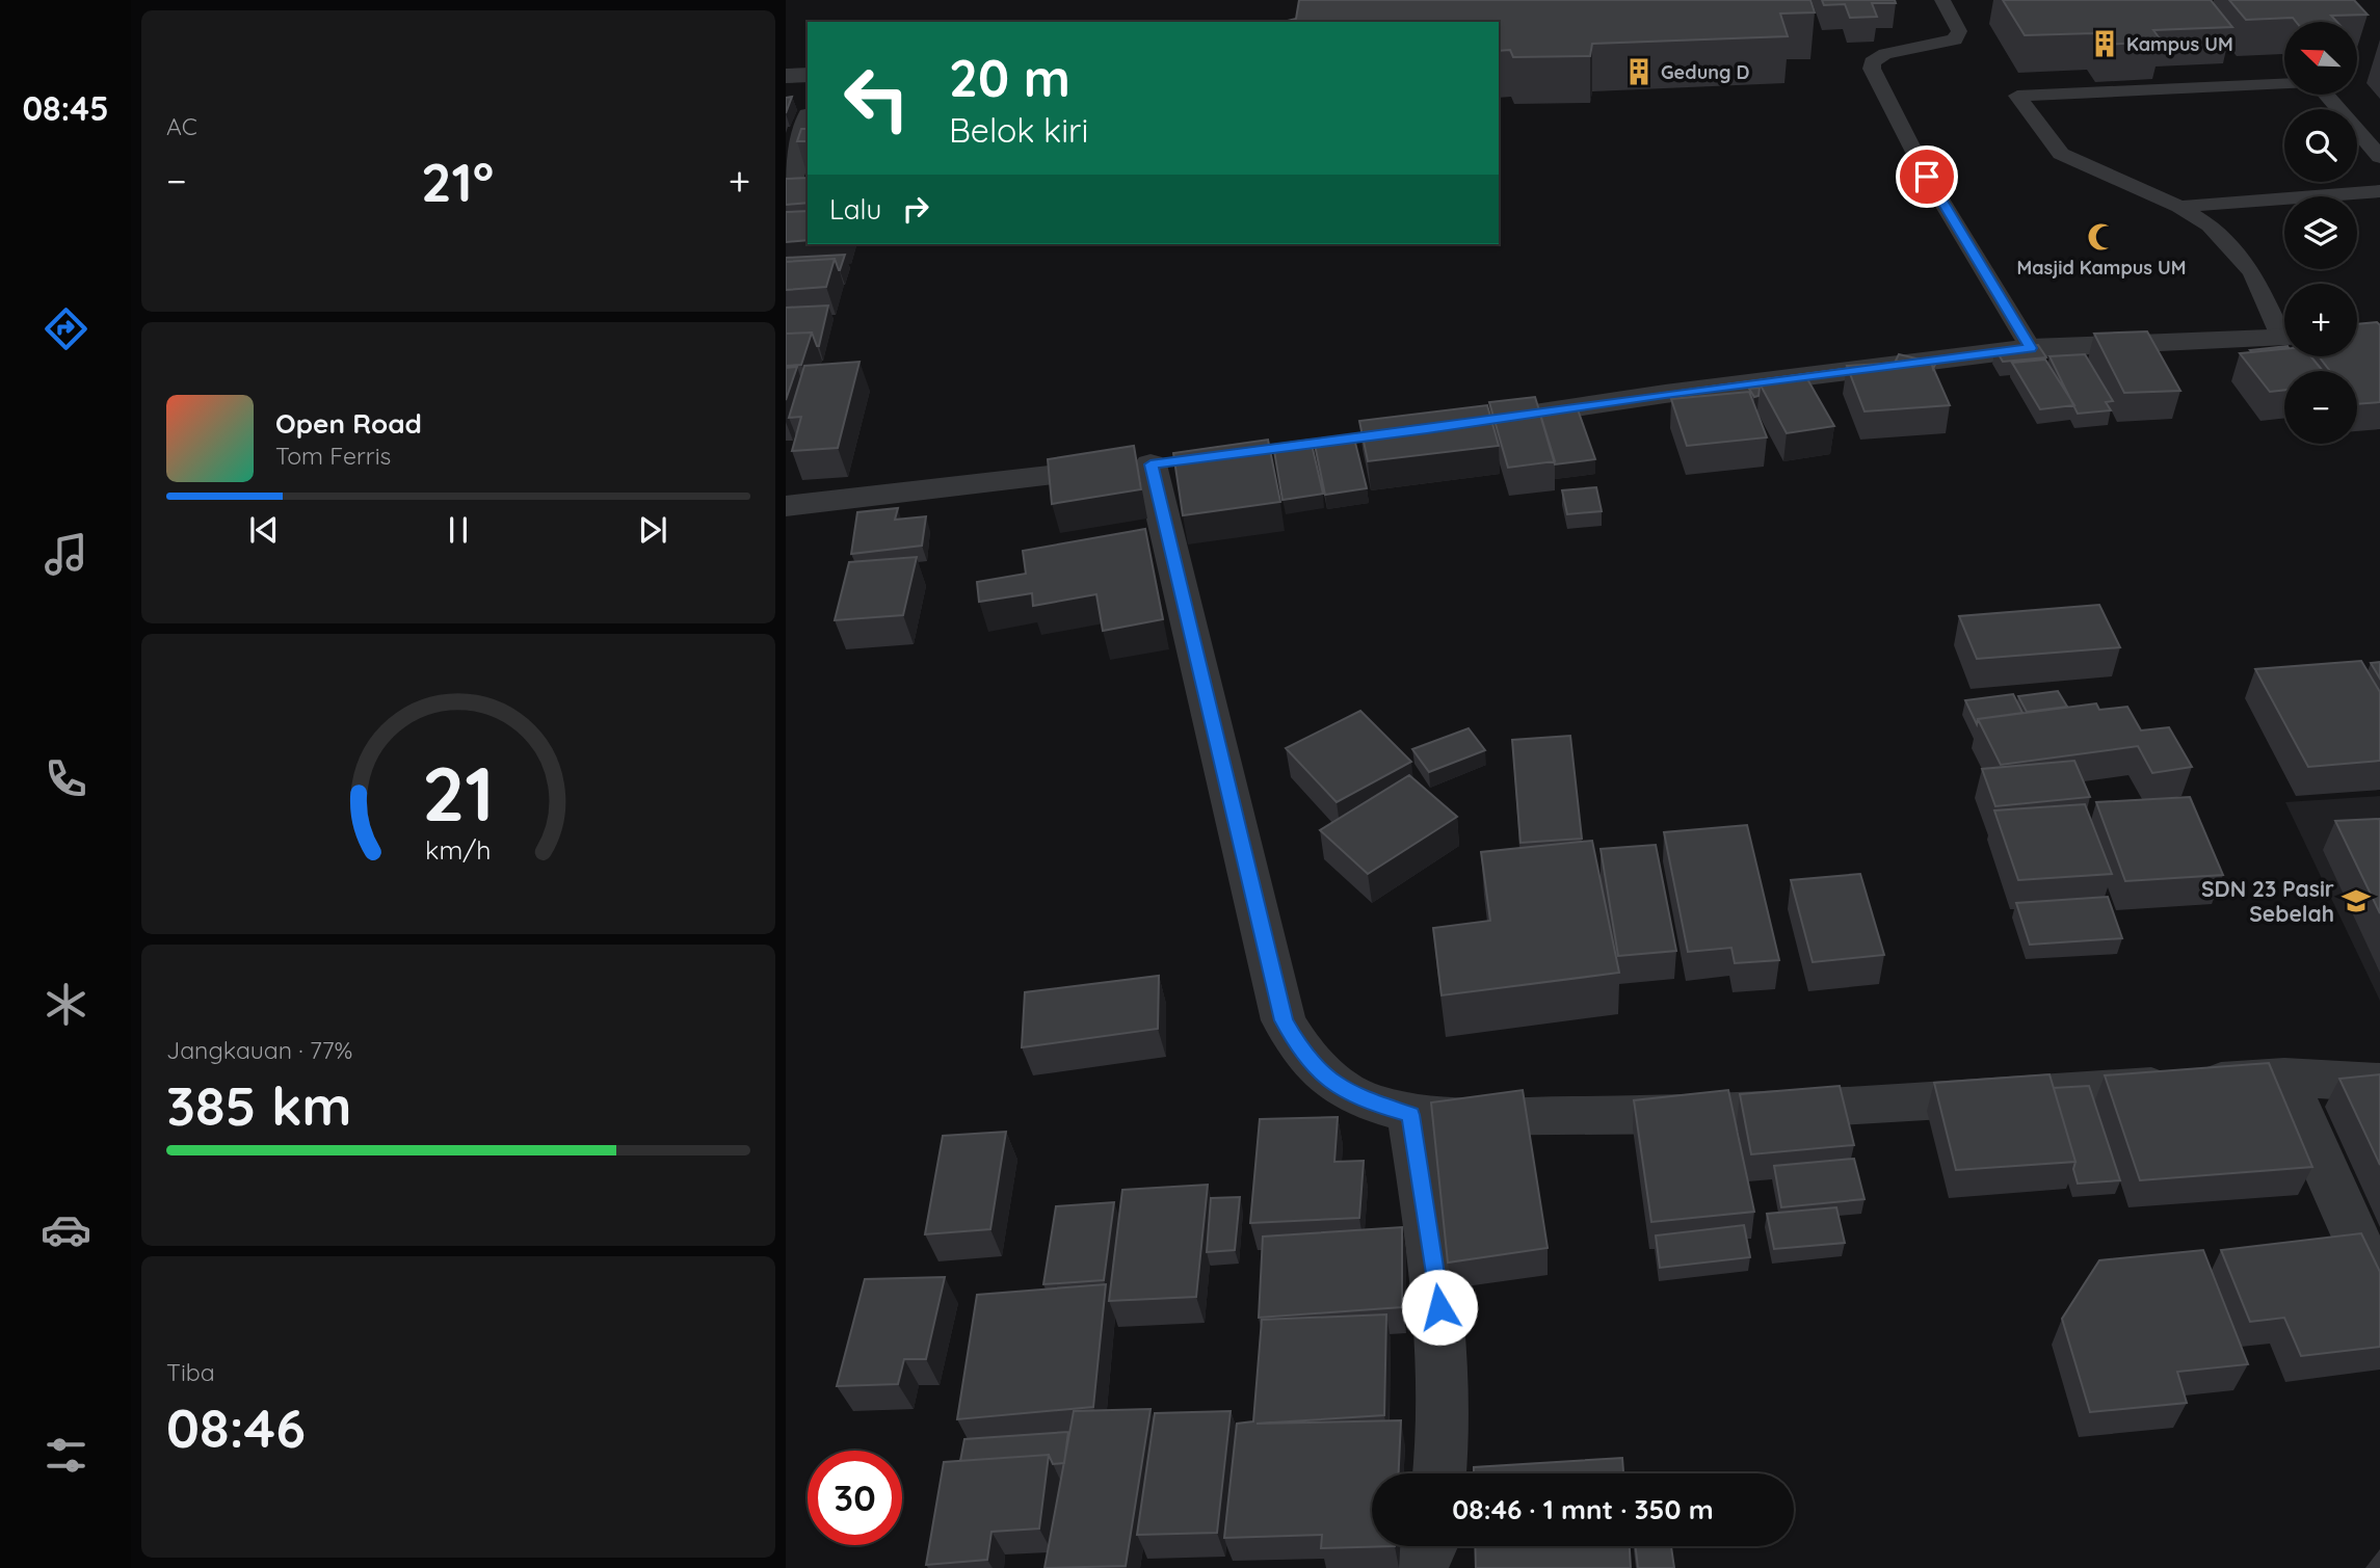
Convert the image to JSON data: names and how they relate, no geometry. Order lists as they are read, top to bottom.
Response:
{
  "places": {
    "building": ["Kampus UM", "Gedung D"],
    "mosque": ["Masjid Kampus UM"],
    "school or university": ["SDN 23 Pasir Sebelah"]
  },
  "north": "top left",
  "page": {
    "tabs": "08:45",
    "tile": [
      "AC",
      ["Jangkauan · 77%", "385 km"],
      ["Tiba", "08:46"]
    ],
    "map_buttons": ["+", "−"],
    "turn": ["20 m", "Belok kiri"],
    "heat": ["−", "21°", "+"],
    "then": "Lalu",
    "song": ["Open Road", "Tom Ferris"],
    "limit": "30",
    "trip": "08:46 · 1 mnt · 350 m",
    "gauge": ["21", "km/h"]
  }
}
